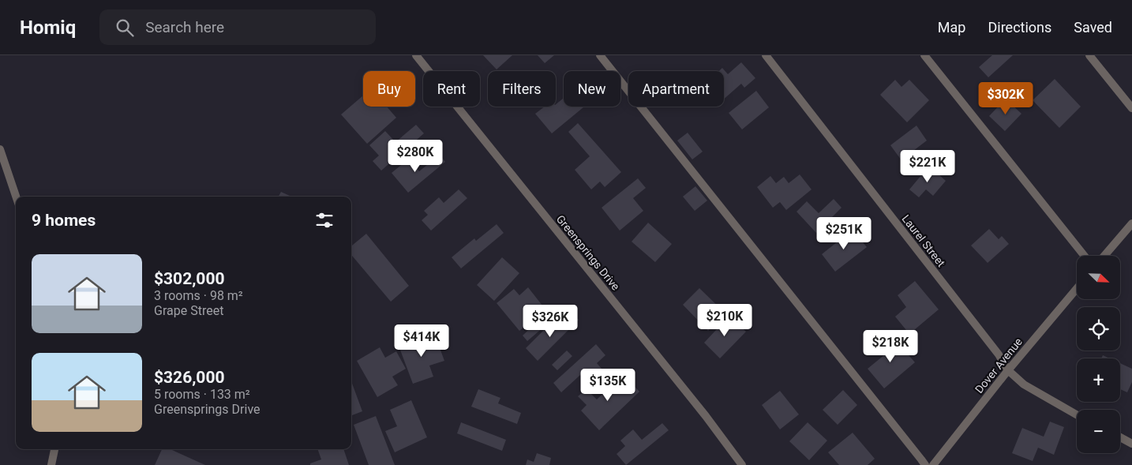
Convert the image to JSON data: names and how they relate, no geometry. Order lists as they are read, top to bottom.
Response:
{
  "streets": {
    "street": ["Laurel Street", "Greensprings Drive", "Dover Avenue"]
  },
  "crossings": [
    ["Laurel Street", "Dover Avenue"]
  ],
  "north": "bottom right",
  "page": {
    "header": "Homiq",
    "search": "Search here",
    "nav": ["Map", "Directions", "Saved"],
    "chip": [
      "Buy",
      "Rent",
      "Filters",
      "New",
      "Apartment"
    ],
    "price": [
      "$302K",
      "$280K",
      "$221K",
      "$251K",
      "$210K",
      "$326K",
      "$414K",
      "$218K",
      "$135K"
    ],
    "heading": "9 homes",
    "list": [
      {
        "name": "$302,000",
        "note": "3 rooms · 98 m² · Grape Street"
      },
      {
        "name": "$326,000",
        "note": "5 rooms · 133 m² · Greensprings Drive"
      }
    ],
    "map_buttons": ["+", "−"]
  }
}
